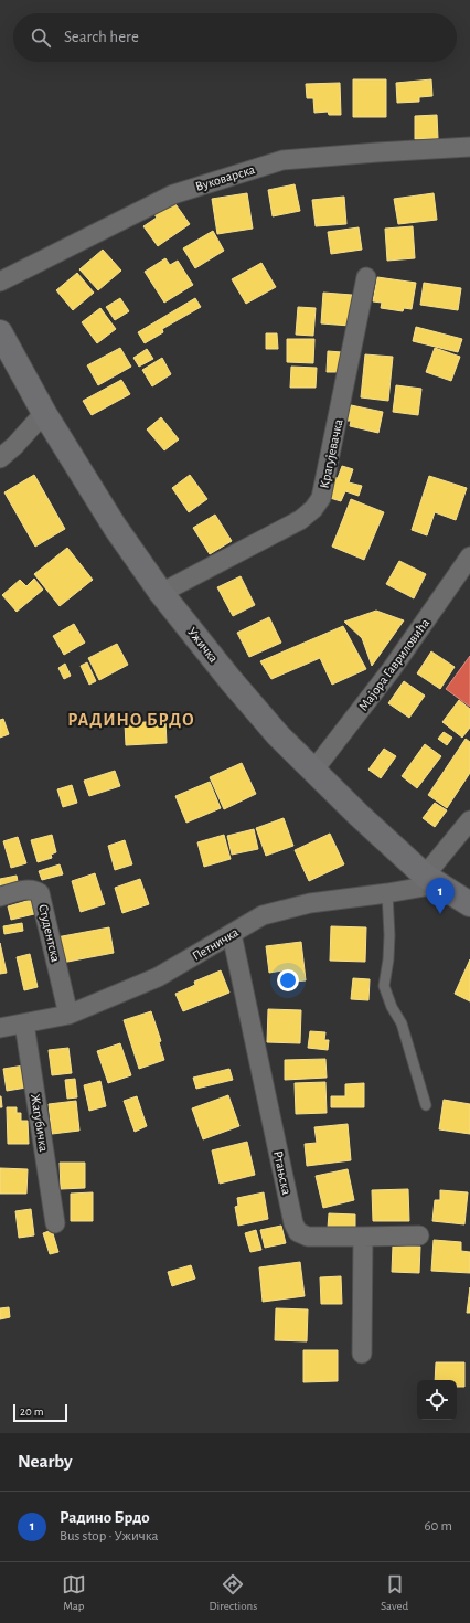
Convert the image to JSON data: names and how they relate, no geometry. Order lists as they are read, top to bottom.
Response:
{
  "streets": {
    "main road": ["Ужичка"],
    "street": [
      "Вуковарска",
      "Крагујевачка",
      "Мајора Гавриловића",
      "Студентска",
      "Петничка",
      "Жагубичка",
      "Ртањска"
    ]
  },
  "crossings": [
    ["Крагујевачка", "Ужичка"],
    ["Ужичка", "Мајора Гавриловића"],
    ["Ужичка", "Петничка"],
    ["Студентска", "Петничка"],
    ["Петничка", "Жагубичка"],
    ["Петничка", "Ртањска"]
  ],
  "districts": ["РАДИНО БРДО"],
  "scale_bar": "20 m",
  "page": {
    "search": "Search here",
    "pins": "1",
    "scale": "20 m",
    "heading": "Nearby",
    "list": [
      {
        "mark": "1",
        "name": "Радино Брдо",
        "note": "Bus stop · Ужичка",
        "value": "60 m"
      }
    ],
    "nav": ["Map", "Directions", "Saved"]
  }
}
